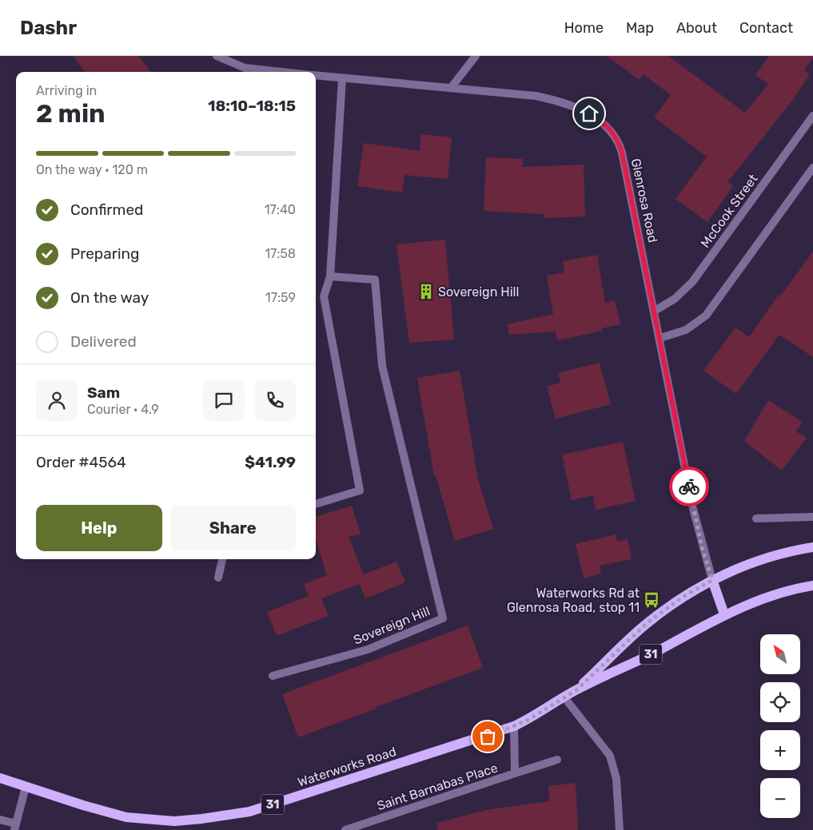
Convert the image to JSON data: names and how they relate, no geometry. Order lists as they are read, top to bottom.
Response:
{
  "streets": {
    "main road": ["31", "Waterworks Road"],
    "street": [
      "Glenrosa Road",
      "McCook Street",
      "Sovereign Hill",
      "Saint Barnabas Place"
    ]
  },
  "crossings": [
    ["Glenrosa Road", "McCook Street"],
    ["Glenrosa Road", "Waterworks Road"],
    ["Waterworks Road", "Saint Barnabas Place"]
  ],
  "places": {
    "building": ["Sovereign Hill"],
    "bus stop": ["Waterworks Rd at Glenrosa Road, stop 11"]
  },
  "north": "top left",
  "page": {
    "header": "Dashr",
    "nav": [
      "Home",
      "Map",
      "About",
      "Contact"
    ],
    "heading": ["2 min", "Arriving in", "18:10–18:15"],
    "panel": [
      "Sam",
      "Courier · 4.9",
      "Order #4564",
      "$41.99"
    ],
    "bar": "On the way · 120 m",
    "list": [
      ["Confirmed", "17:40"],
      ["Preparing", "17:58"],
      ["On the way", "17:59"],
      "Delivered"
    ],
    "buttons": ["Help", "Share"],
    "map_buttons": ["+", "−"]
  }
}
